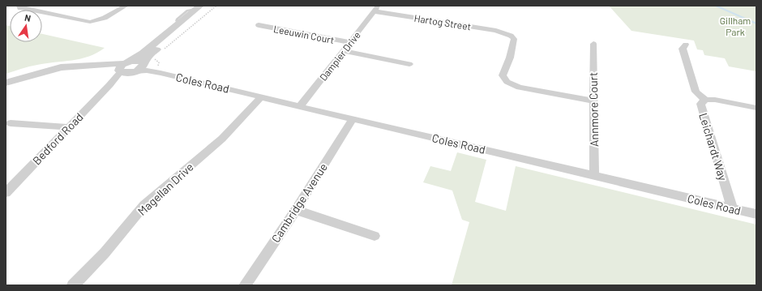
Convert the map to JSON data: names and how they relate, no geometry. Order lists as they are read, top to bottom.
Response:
{
  "streets": {
    "street": [
      "Hartog Street",
      "Leeuwin Court",
      "Dampier Drive",
      "Coles Road",
      "Annmore Court",
      "Bedford Road",
      "Leichardt Way",
      "Magellan Drive",
      "Cambridge Avenue"
    ]
  },
  "crossings": [
    ["Hartog Street", "Dampier Drive"],
    ["Hartog Street", "Annmore Court"],
    ["Leeuwin Court", "Dampier Drive"],
    ["Dampier Drive", "Coles Road"],
    ["Coles Road", "Annmore Court"],
    ["Coles Road", "Bedford Road"],
    ["Coles Road", "Leichardt Way"],
    ["Coles Road", "Magellan Drive"],
    ["Coles Road", "Cambridge Avenue"]
  ],
  "parks": ["Gillham Park"],
  "north": "top"
}
